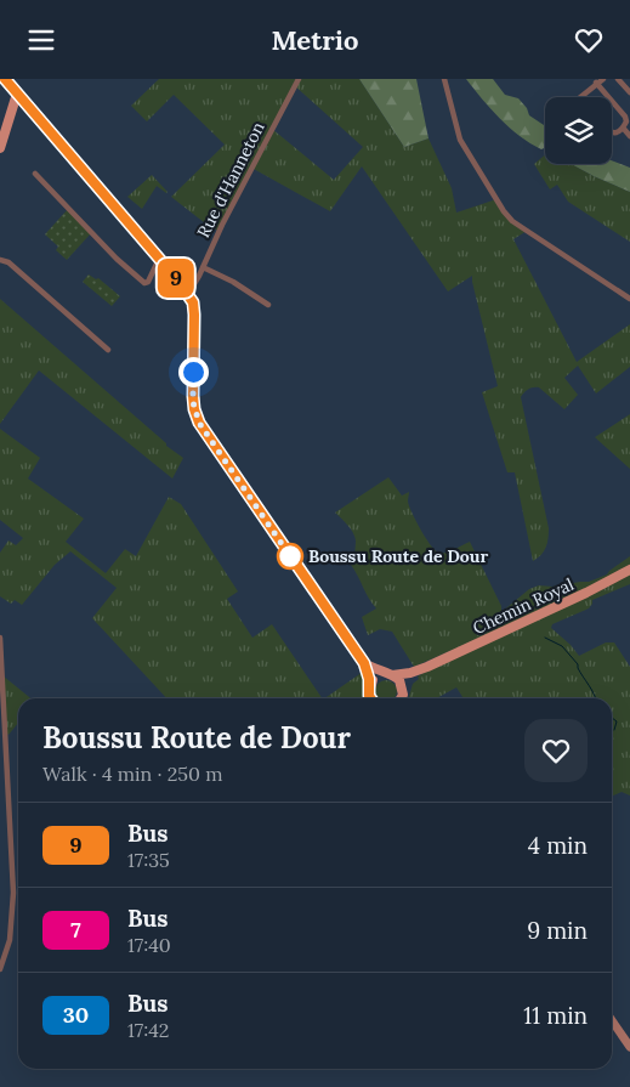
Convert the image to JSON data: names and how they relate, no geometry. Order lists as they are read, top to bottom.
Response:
{
  "streets": {
    "main road": ["Chemin Royal"],
    "street": ["Rue d'Hanneton"]
  },
  "places": ["Boussu Route de Dour"],
  "lines": ["bus line 9"],
  "page": {
    "header": "Metrio",
    "on_map": "9",
    "heading": ["Boussu Route de Dour", "Walk · 4 min · 250 m"],
    "list": [
      {
        "mark": "9",
        "name": "Bus",
        "note": "17:35",
        "value": "4 min"
      },
      {
        "mark": "7",
        "name": "Bus",
        "note": "17:40",
        "value": "9 min"
      },
      {
        "mark": "30",
        "name": "Bus",
        "note": "17:42",
        "value": "11 min"
      }
    ]
  }
}
